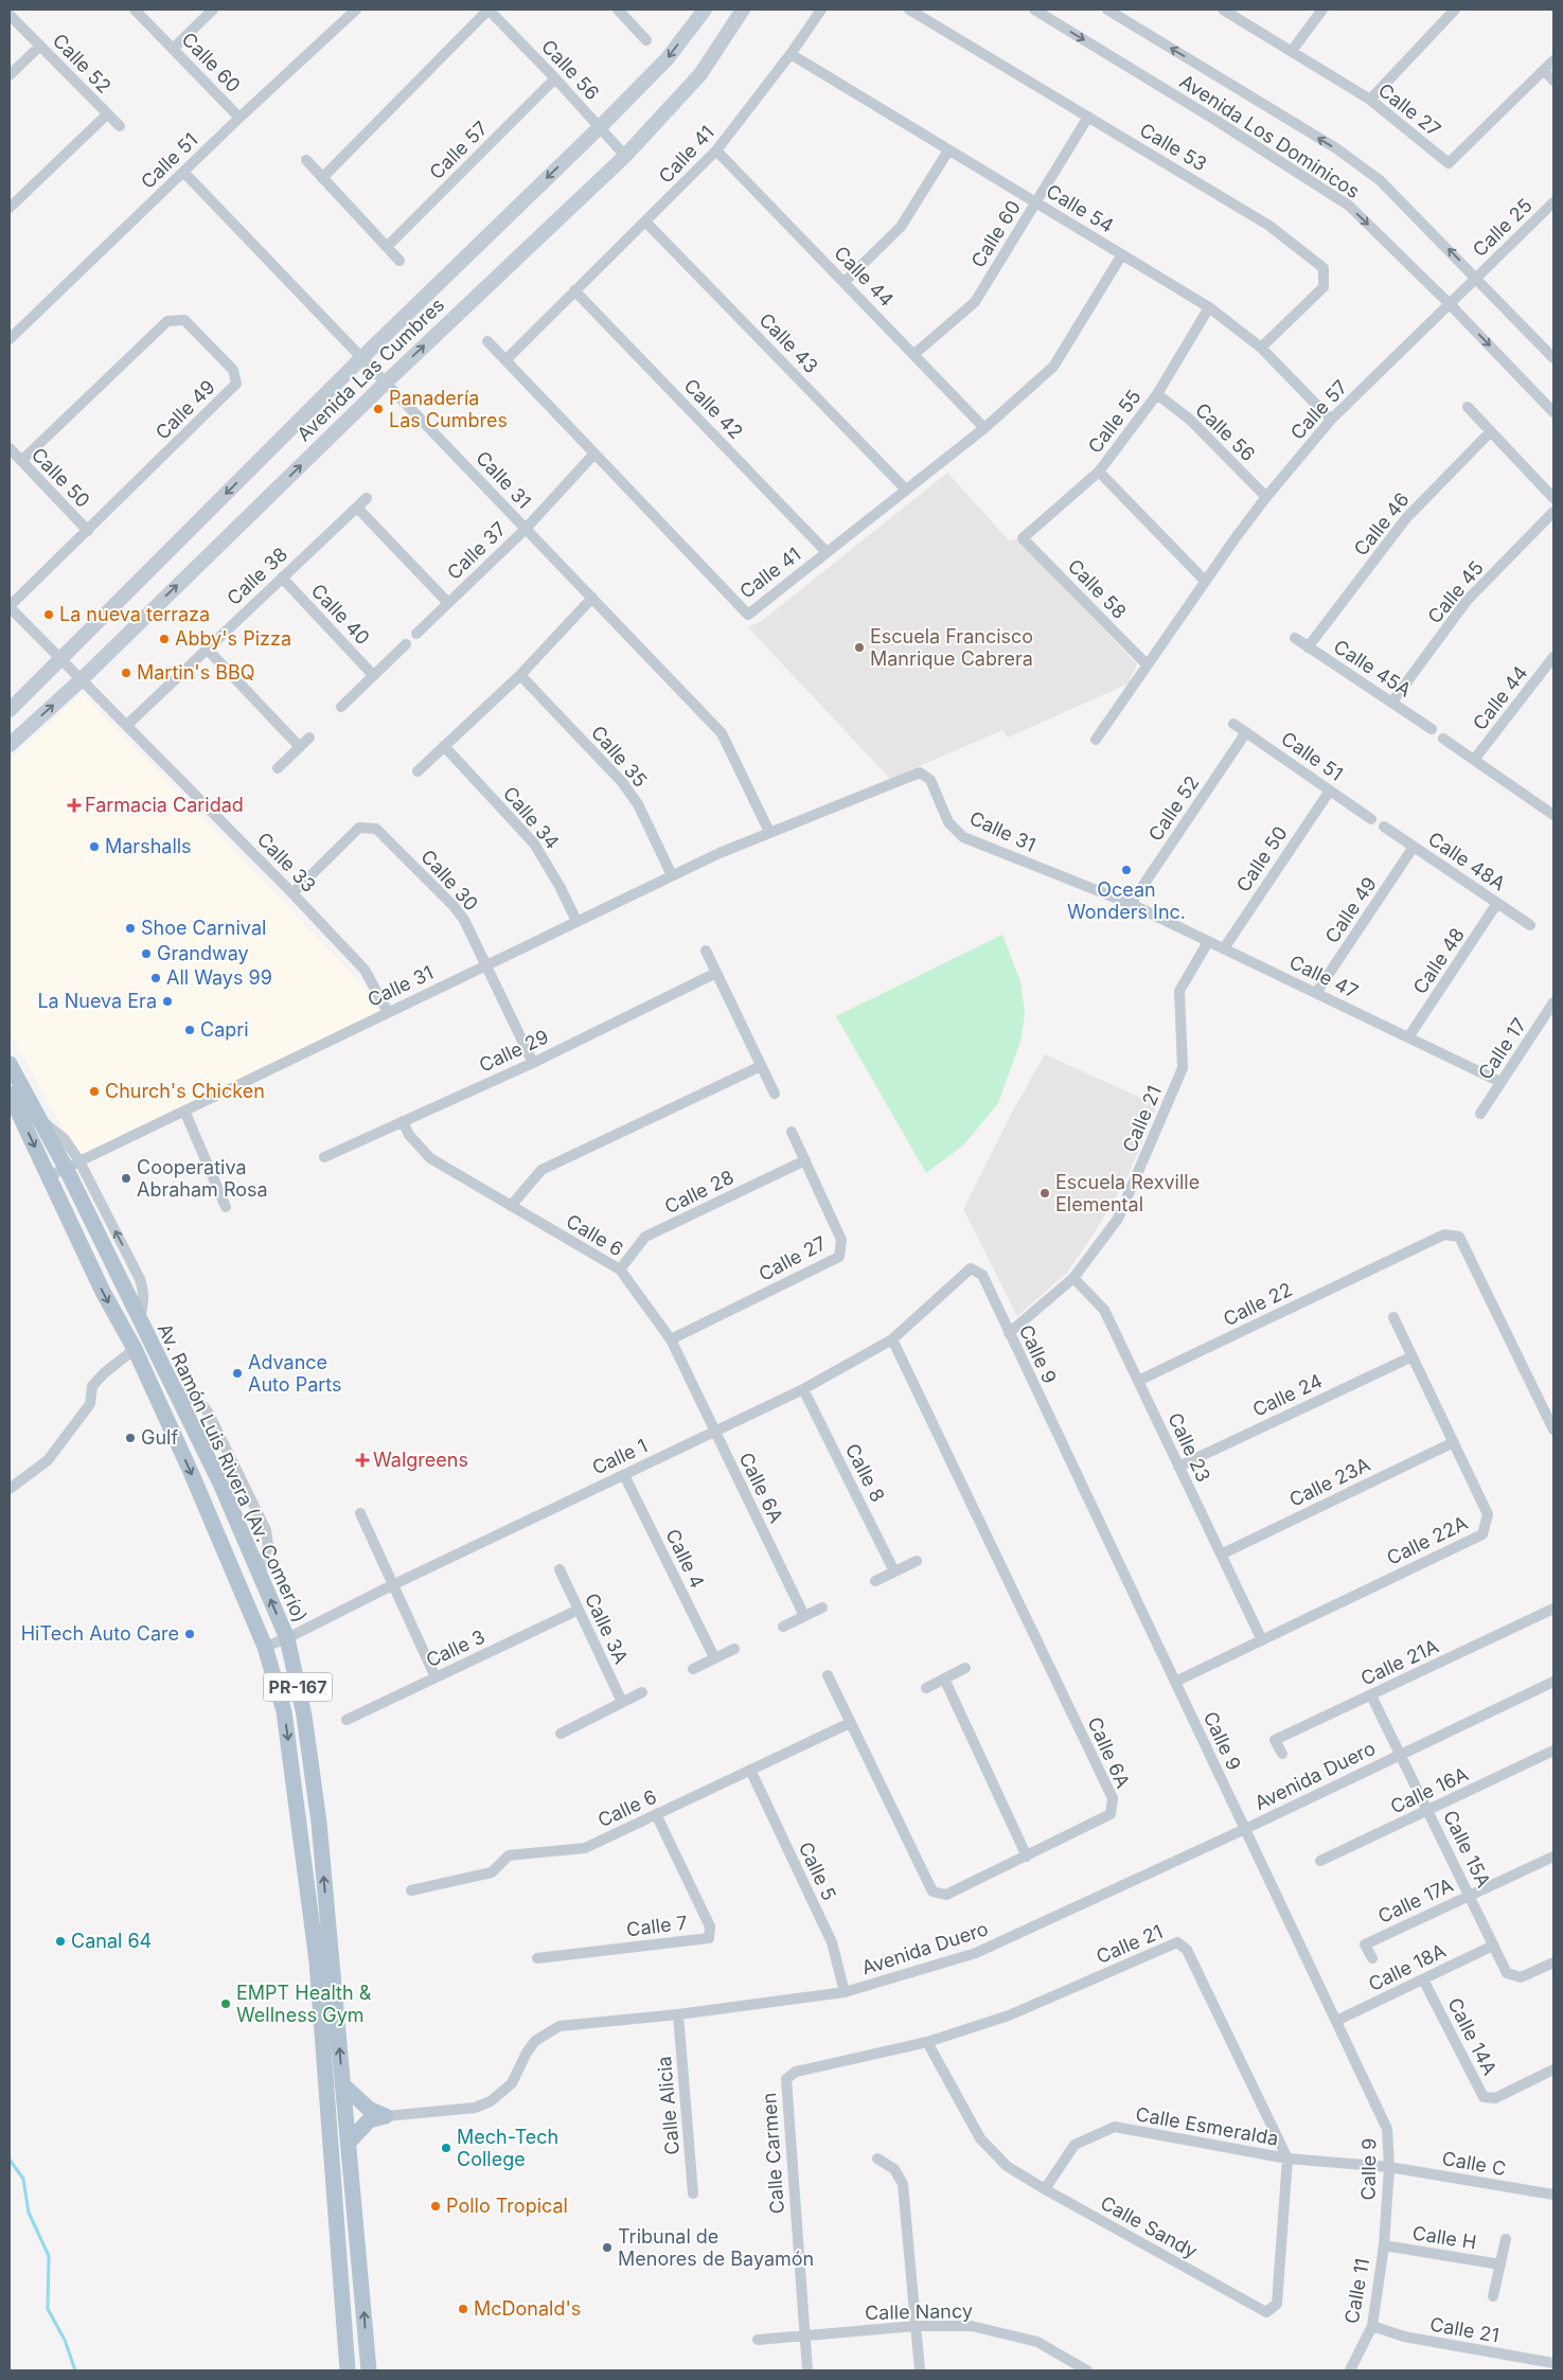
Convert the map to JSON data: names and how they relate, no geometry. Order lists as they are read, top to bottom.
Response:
{
  "streets": {
    "main road": ["Av. Ramón Luis Rivera (Av. Comerío)", "PR-167"],
    "street": [
      "Calle 60",
      "Calle 52",
      "Calle 56",
      "Calle 27",
      "Avenida Los Dominicos",
      "Calle 53",
      "Calle 57",
      "Calle 41",
      "Calle 51",
      "Calle 54",
      "Calle 25",
      "Calle 44",
      "Calle 43",
      "Avenida Las Cumbres",
      "Calle 42",
      "Calle 49",
      "Calle 55",
      "Calle 50",
      "Calle 31",
      "Calle 46",
      "Calle 37",
      "Calle 38",
      "Calle 58",
      "Calle 45",
      "Calle 40",
      "Calle 45A",
      "Calle 35",
      "Calle 34",
      "Calle 48A",
      "Calle 33",
      "Calle 30",
      "Calle 48",
      "Calle 47",
      "Calle 17",
      "Calle 29",
      "Calle 21",
      "Calle 28",
      "Calle 6",
      "Calle 22",
      "Calle 9",
      "Calle 24",
      "Calle 23",
      "Calle 1",
      "Calle 8",
      "Calle 23A",
      "Calle 6A",
      "Calle 22A",
      "Calle 4",
      "Calle 3A",
      "Calle 3",
      "Calle 21A",
      "Avenida Duero",
      "Calle 16A",
      "Calle 15A",
      "Calle 5",
      "Calle 17A",
      "Calle 7",
      "Calle 18A",
      "Calle 14A",
      "Calle Alicia",
      "Calle Esmeralda",
      "Calle Carmen",
      "Calle C",
      "Calle Sandy",
      "Calle H",
      "Calle 11",
      "Calle Nancy"
    ]
  },
  "crossings": [
    ["Calle 60", "Calle 53"],
    ["Calle 60", "Calle 51"],
    ["Calle 60", "Calle 54"],
    ["Calle 60", "Calle 44"],
    ["Calle 52", "Calle 51"],
    ["Calle 52", "Calle 31"],
    ["Calle 52", "Calle 47"],
    ["Calle 56", "Calle 57"],
    ["Calle 56", "Avenida Las Cumbres"],
    ["Calle 56", "Calle 55"],
    ["Calle 27", "Calle 28"],
    ["Calle 27", "Calle 6"],
    ["Avenida Los Dominicos", "Calle 57"],
    ["Avenida Los Dominicos", "Calle 25"],
    ["Calle 53", "Calle 54"],
    ["Calle 57", "Calle 54"],
    ["Calle 57", "Calle 25"],
    ["Calle 57", "Calle 58"],
    ["Calle 41", "Calle 54"],
    ["Calle 41", "Calle 44"],
    ["Calle 41", "Calle 43"],
    ["Calle 41", "Calle 42"],
    ["Calle 41", "Calle 37"],
    ["Calle 51", "Calle 50"],
    ["Calle 51", "Calle 31"],
    ["Calle 54", "Calle 55"],
    ["Avenida Las Cumbres", "Calle 31"],
    ["Avenida Las Cumbres", "Calle 33"],
    ["Calle 49", "Calle 50"],
    ["Calle 49", "Calle 48A"],
    ["Calle 49", "Calle 47"],
    ["Calle 55", "Calle 58"],
    ["Calle 50", "Calle 47"],
    ["Calle 31", "Calle 37"],
    ["Calle 31", "Calle 35"],
    ["Calle 31", "Calle 34"],
    ["Calle 31", "Calle 33"],
    ["Calle 31", "Calle 30"],
    ["Calle 31", "Calle 47"],
    ["Calle 31", "Av. Ramón Luis Rivera (Av. Comerío)"],
    ["Calle 46", "Calle 45A"],
    ["Calle 37", "Calle 38"],
    ["Calle 38", "Calle 40"],
    ["Calle 38", "Calle 33"],
    ["Calle 45", "Calle 45A"],
    ["Calle 48A", "Calle 48"],
    ["Calle 33", "Calle 30"],
    ["Calle 30", "Calle 29"],
    ["Calle 48", "Calle 47"],
    ["Calle 47", "Calle 17"],
    ["Calle 47", "Calle 21"],
    ["Calle 29", "Calle 6"],
    ["Calle 21", "Calle 9"],
    ["Calle 21", "Calle 23"],
    ["Calle 21", "Calle Esmeralda"],
    ["Calle 21", "Calle Carmen"],
    ["Calle 21", "Calle Sandy"],
    ["Calle 21", "Calle 11"],
    ["Calle 28", "Calle 6"],
    ["Calle 6", "Calle 1"],
    ["Calle 6", "Calle 6A"],
    ["Calle 6", "Calle 5"],
    ["Calle 6", "Calle 7"],
    ["Calle 22", "Calle 23"],
    ["Calle 9", "Calle 1"],
    ["Calle 9", "Calle 22A"],
    ["Calle 9", "Avenida Duero"],
    ["Calle 9", "Calle 18A"],
    ["Calle 9", "Calle Esmeralda"],
    ["Calle 9", "Calle C"],
    ["Calle 9", "Calle H"],
    ["Calle 9", "Calle 11"],
    ["Calle 24", "Calle 23"],
    ["Calle 24", "Calle 22A"],
    ["Calle 23", "Calle 23A"],
    ["Calle 23", "Calle 22A"],
    ["Calle 1", "Av. Ramón Luis Rivera (Av. Comerío)"],
    ["Calle 1", "Calle 8"],
    ["Calle 1", "Calle 6A"],
    ["Calle 1", "Calle 4"],
    ["Calle 23A", "Calle 22A"],
    ["Calle 3A", "Calle 3"],
    ["Calle 21A", "Calle 15A"],
    ["Avenida Duero", "Calle 15A"],
    ["Avenida Duero", "Calle 5"],
    ["Avenida Duero", "Calle Alicia"],
    ["Calle 16A", "Calle 15A"],
    ["Calle 15A", "Calle 17A"],
    ["Calle 15A", "Calle 18A"],
    ["Calle 18A", "Calle 14A"],
    ["Calle Esmeralda", "Calle C"],
    ["Calle Esmeralda", "Calle Sandy"],
    ["Calle Carmen", "Calle Sandy"],
    ["Calle Carmen", "Calle Nancy"],
    ["Calle H", "Calle 11"]
  ],
  "places": {
    "other": [
      "Panadería Las Cumbres",
      "La nueva terraza",
      "Abby's Pizza",
      "Escuela Francisco Manrique Cabrera",
      "Martin's BBQ",
      "Marshalls",
      "Ocean Wonders Inc.",
      "Shoe Carnival",
      "Grandway",
      "All Ways 99",
      "La Nueva Era",
      "Capri",
      "Church's Chicken",
      "Cooperativa Abraham Rosa",
      "Escuela Rexville Elemental",
      "Advance Auto Parts",
      "Gulf",
      "HiTech Auto Care",
      "Canal 64",
      "EMPT Health & Wellness Gym",
      "Mech-Tech College",
      "Pollo Tropical",
      "Tribunal de Menores de Bayamón",
      "McDonald's"
    ],
    "health": ["Farmacia Caridad", "Walgreens"]
  }
}
